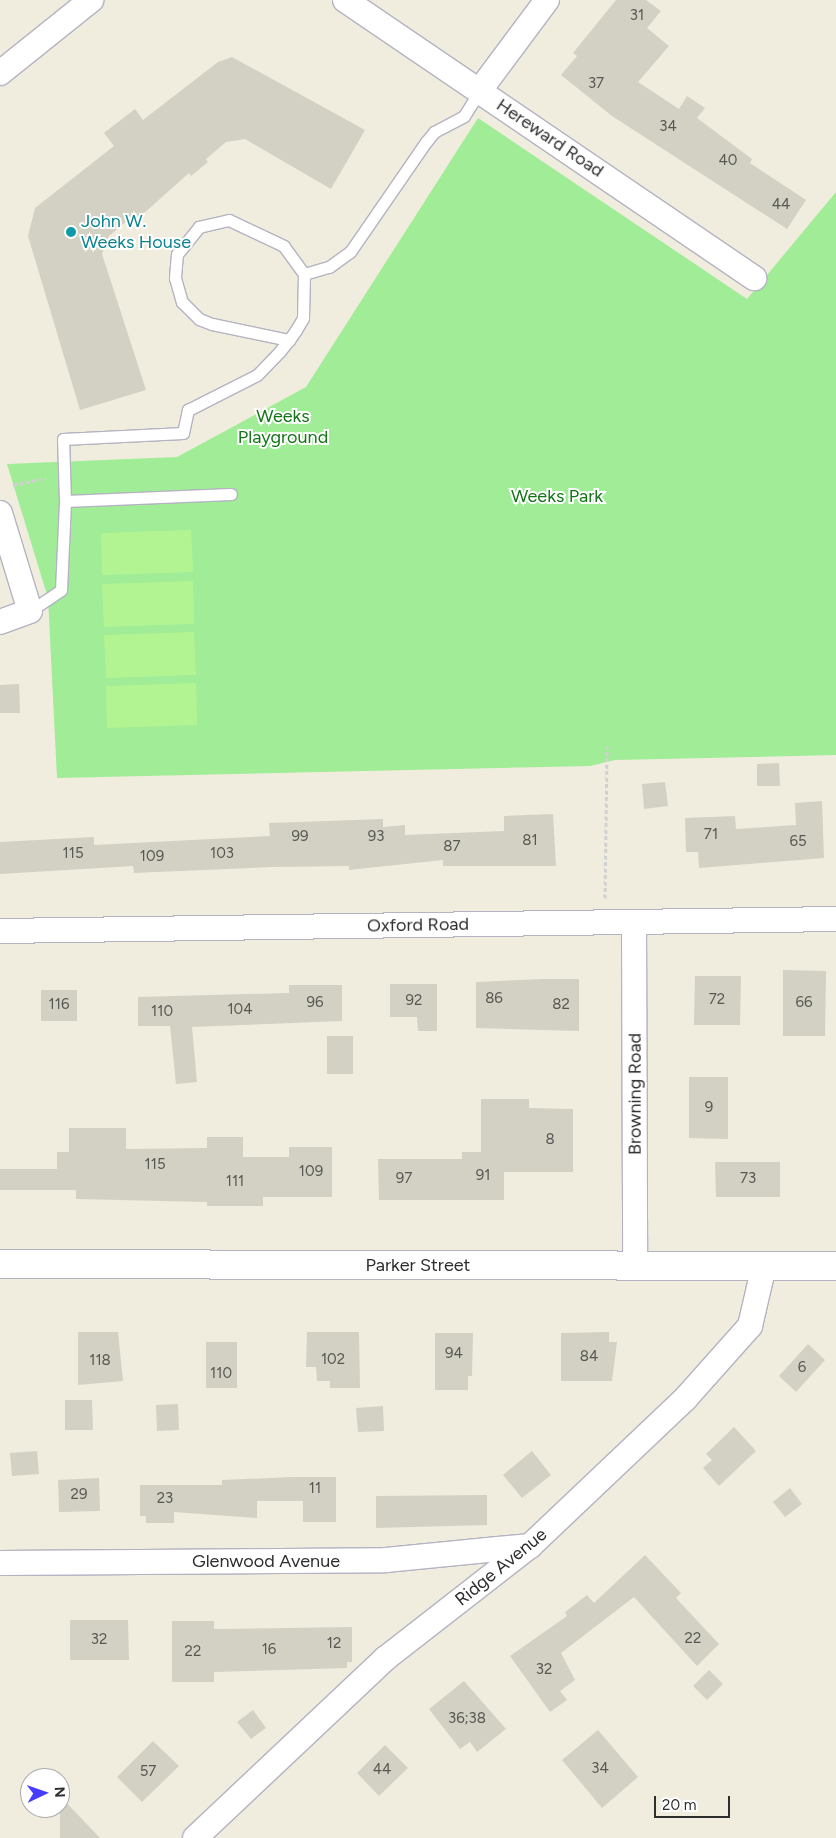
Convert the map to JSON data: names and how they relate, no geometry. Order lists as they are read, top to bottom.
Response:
{
  "streets": {
    "main road": ["Parker Street"],
    "street": [
      "Hereward Road",
      "Oxford Road",
      "Browning Road",
      "Glenwood Avenue",
      "Ridge Avenue"
    ]
  },
  "crossings": [
    ["Oxford Road", "Browning Road"],
    ["Browning Road", "Parker Street"],
    ["Parker Street", "Ridge Avenue"],
    ["Glenwood Avenue", "Ridge Avenue"]
  ],
  "parks": ["Weeks Playground", "Weeks Park"],
  "places": ["John W. Weeks House"],
  "house_numbers": [
    "31",
    "37",
    "34",
    "40",
    "44",
    "71",
    "99",
    "93",
    "81",
    "65",
    "87",
    "115",
    "103",
    "109",
    "86",
    "72",
    "92",
    "96",
    "66",
    "116",
    "82",
    "104",
    "110",
    "9",
    "8",
    "115",
    "109",
    "91",
    "97",
    "73",
    "111",
    "94",
    "84",
    "102",
    "118",
    "6",
    "110",
    "11",
    "29",
    "23",
    "22",
    "32",
    "12",
    "16",
    "22",
    "32",
    "36;38",
    "34",
    "44",
    "57"
  ],
  "scale_bar": "20 m",
  "north": "right"
}
